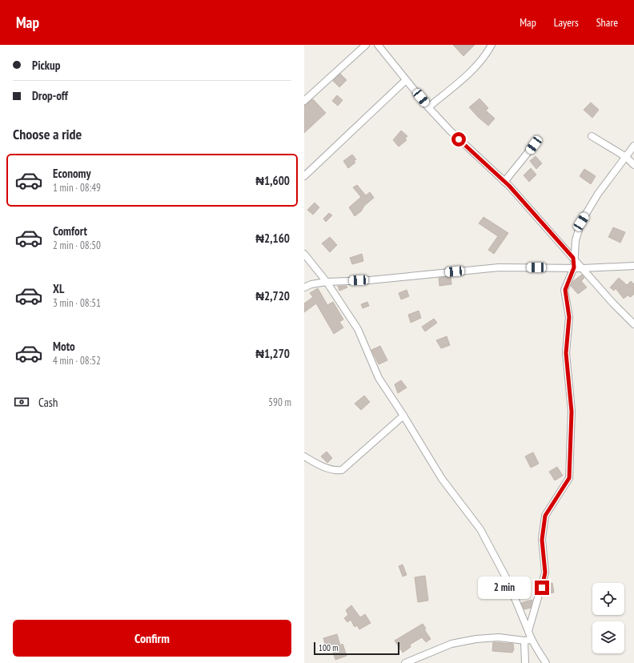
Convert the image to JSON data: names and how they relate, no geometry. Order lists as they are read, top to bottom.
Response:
{
  "scale_bar": "100 m",
  "page": {
    "header": "Map",
    "nav": ["Map", "Layers", "Share"],
    "banner": ["Pickup", "Drop-off"],
    "heading": "Choose a ride",
    "list": [
      {
        "name": "Economy",
        "note": "1 min · 08:49",
        "value": "₦1,600"
      },
      {
        "name": "Comfort",
        "note": "2 min · 08:50",
        "value": "₦2,160"
      },
      {
        "name": "XL",
        "note": "3 min · 08:51",
        "value": "₦2,720"
      },
      {
        "name": "Moto",
        "note": "4 min · 08:52",
        "value": "₦1,270"
      }
    ],
    "pay": ["Cash", "590 m"],
    "bubble": "2 min",
    "buttons": "Confirm",
    "scale": "100 m"
  }
}
